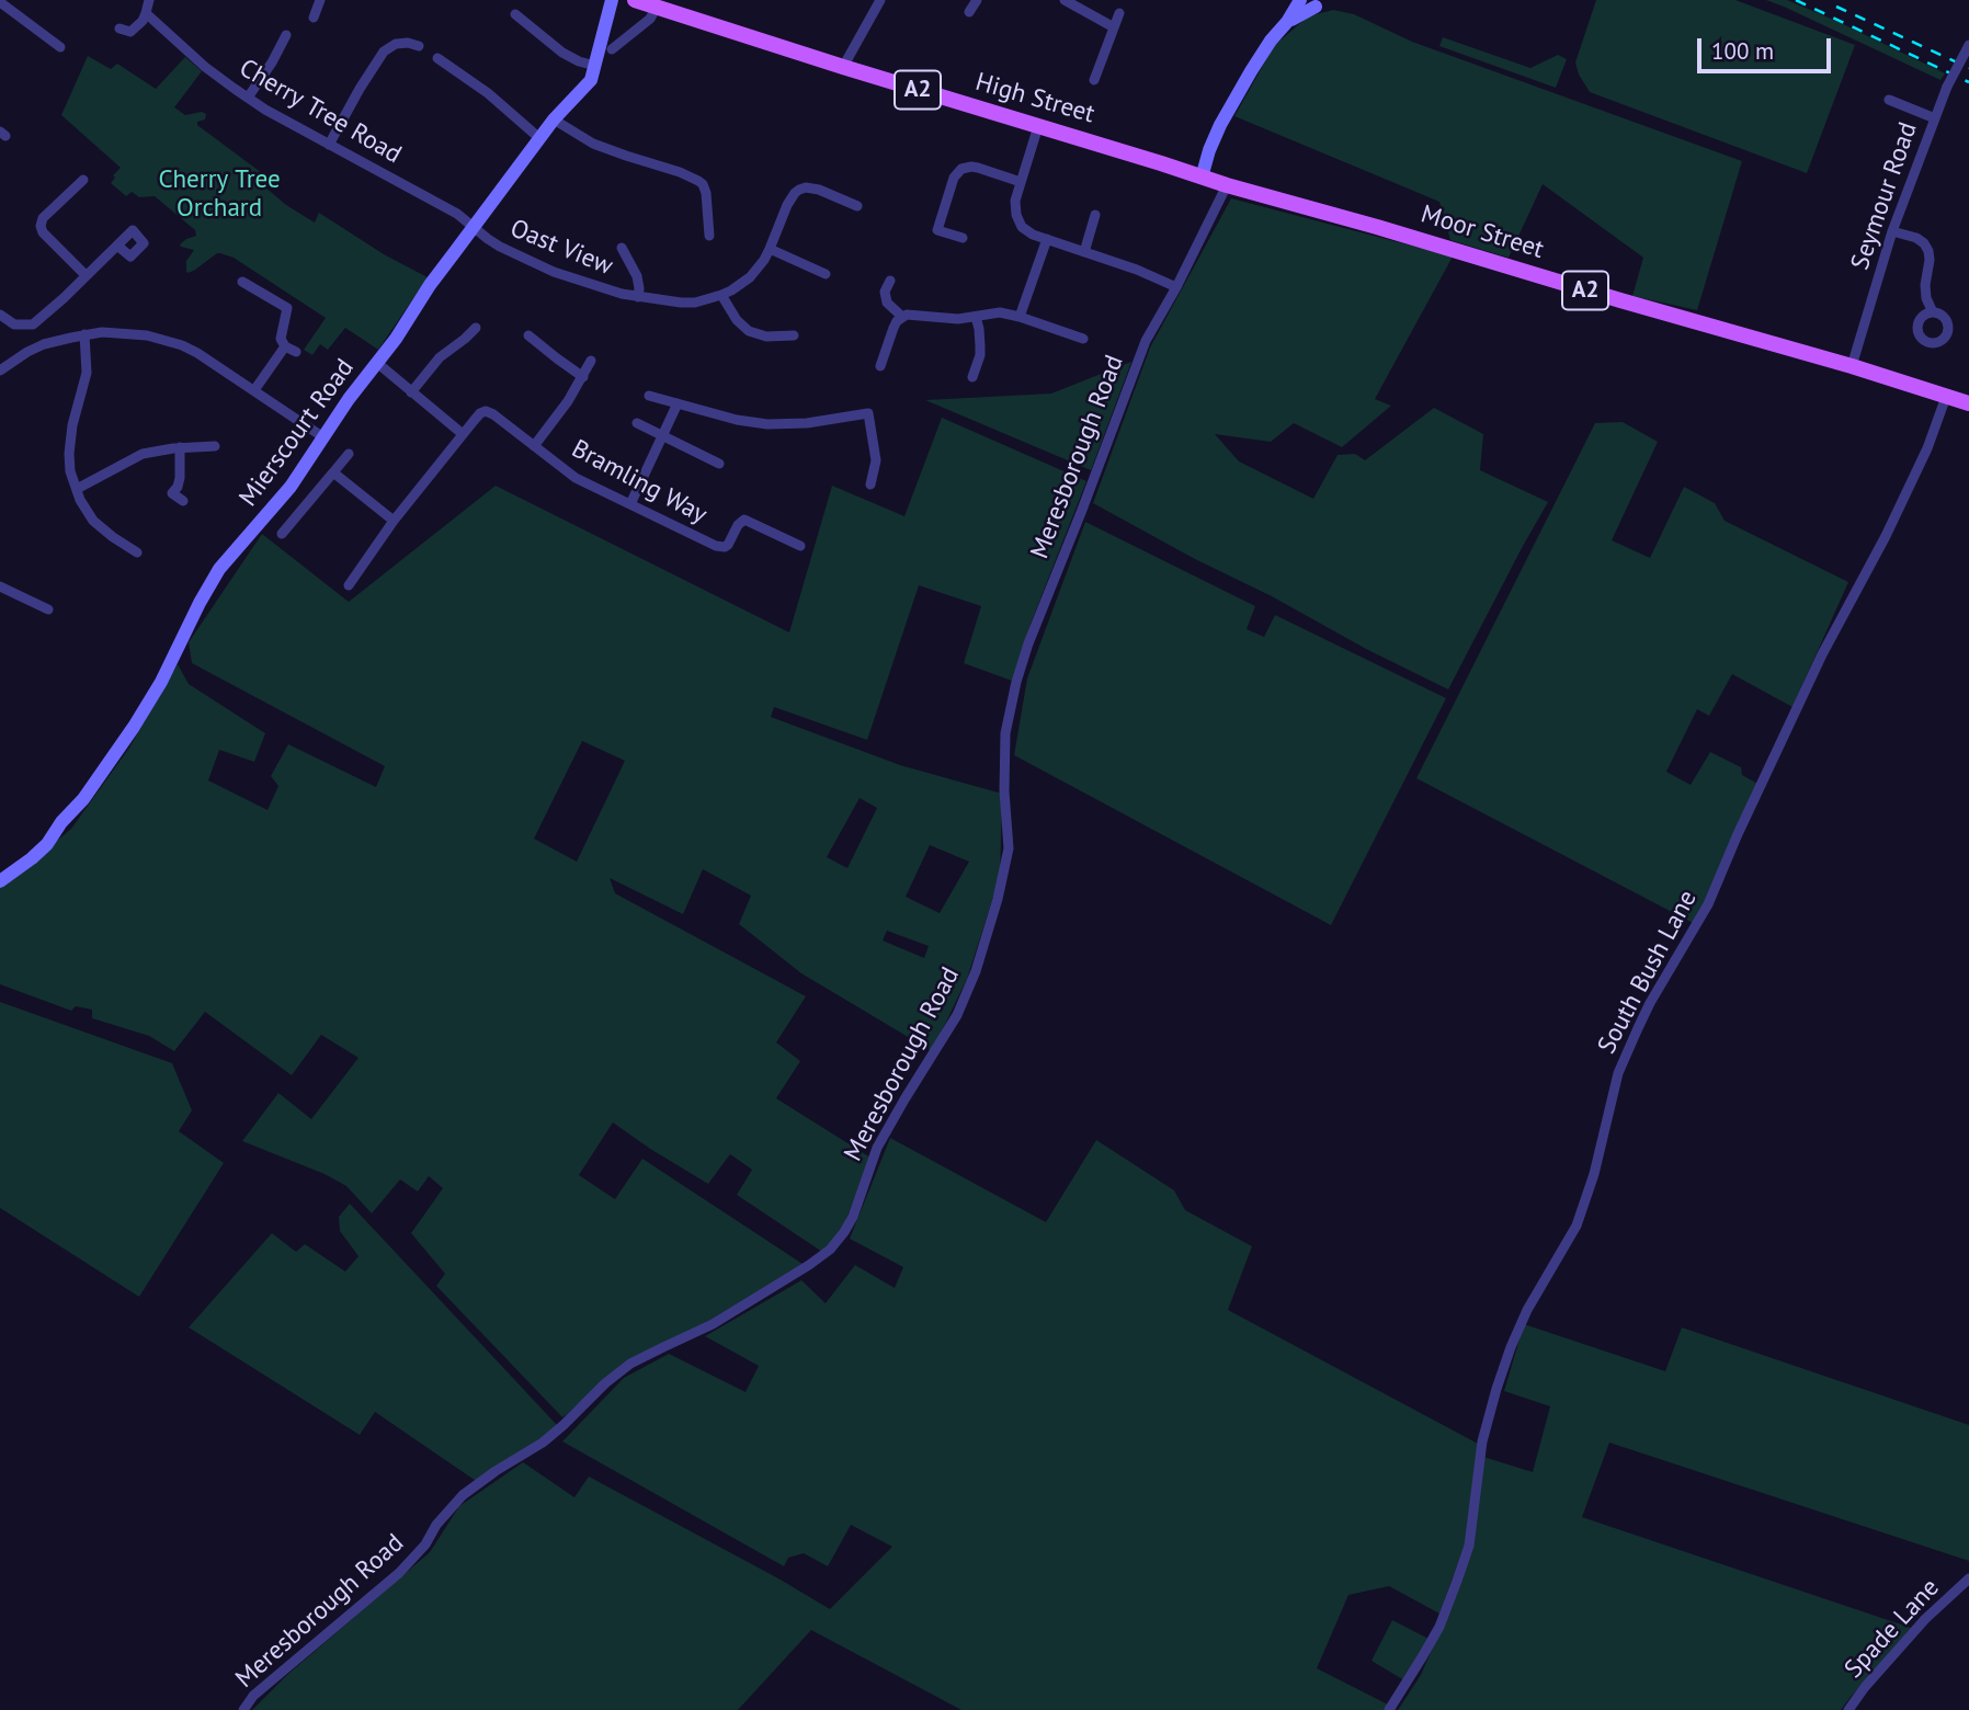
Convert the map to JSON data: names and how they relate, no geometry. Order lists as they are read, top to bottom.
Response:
{
  "streets": {
    "main road": ["A2", "High Street", "Moor Street"],
    "street": [
      "Cherry Tree Road",
      "Seymour Road",
      "Oast View",
      "Mierscourt Road",
      "Meresborough Road",
      "Bramling Way",
      "South Bush Lane",
      "Spade Lane"
    ]
  },
  "crossings": [
    ["High Street", "Moor Street"],
    ["Cherry Tree Road", "Oast View"],
    ["Cherry Tree Road", "Mierscourt Road"],
    ["Seymour Road", "Moor Street"],
    ["Moor Street", "Meresborough Road"],
    ["Moor Street", "South Bush Lane"],
    ["Oast View", "Mierscourt Road"]
  ],
  "parks": ["Cherry Tree Orchard"],
  "scale_bar": "100 m"
}
